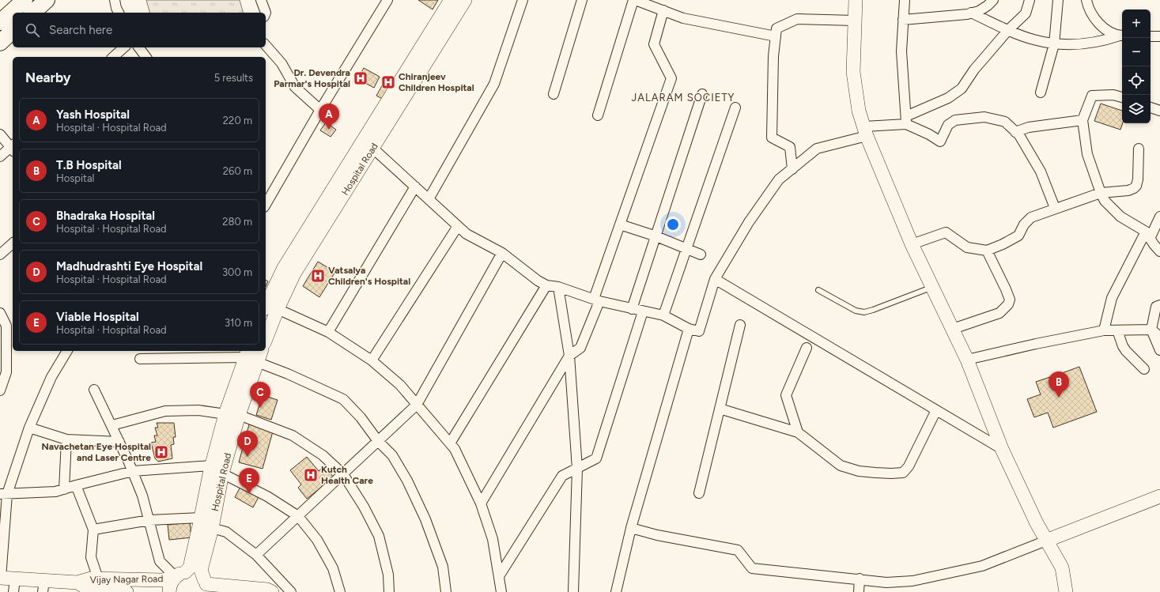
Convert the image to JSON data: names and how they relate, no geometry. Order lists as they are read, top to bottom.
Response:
{
  "streets": {
    "street": ["Hospital Road", "Vijay Nagar Road"]
  },
  "crossings": [
    ["Hospital Road", "Vijay Nagar Road"]
  ],
  "districts": ["JALARAM SOCIETY"],
  "places": {
    "hospital": [
      "Dr. Devendra Parmar's Hospital",
      "Chiranjeev Children Hospital",
      "Vatsalya Children's Hospital",
      "Navachetan Eye Hospital and Laser Centre",
      "Kutch Health Care"
    ]
  },
  "page": {
    "map_buttons": ["+", "−"],
    "search": "Search here",
    "heading": ["Nearby", "5 results"],
    "list": [
      {
        "mark": "A",
        "name": "Yash Hospital",
        "note": "Hospital · Hospital Road",
        "value": "220 m"
      },
      {
        "mark": "B",
        "name": "T.B Hospital",
        "note": "Hospital",
        "value": "260 m"
      },
      {
        "mark": "C",
        "name": "Bhadraka Hospital",
        "note": "Hospital · Hospital Road",
        "value": "280 m"
      },
      {
        "mark": "D",
        "name": "Madhudrashti Eye Hospital",
        "note": "Hospital · Hospital Road",
        "value": "300 m"
      },
      {
        "mark": "E",
        "name": "Viable Hospital",
        "note": "Hospital · Hospital Road",
        "value": "310 m"
      }
    ],
    "pins": [
      "A",
      "B",
      "C",
      "D",
      "E"
    ]
  }
}
